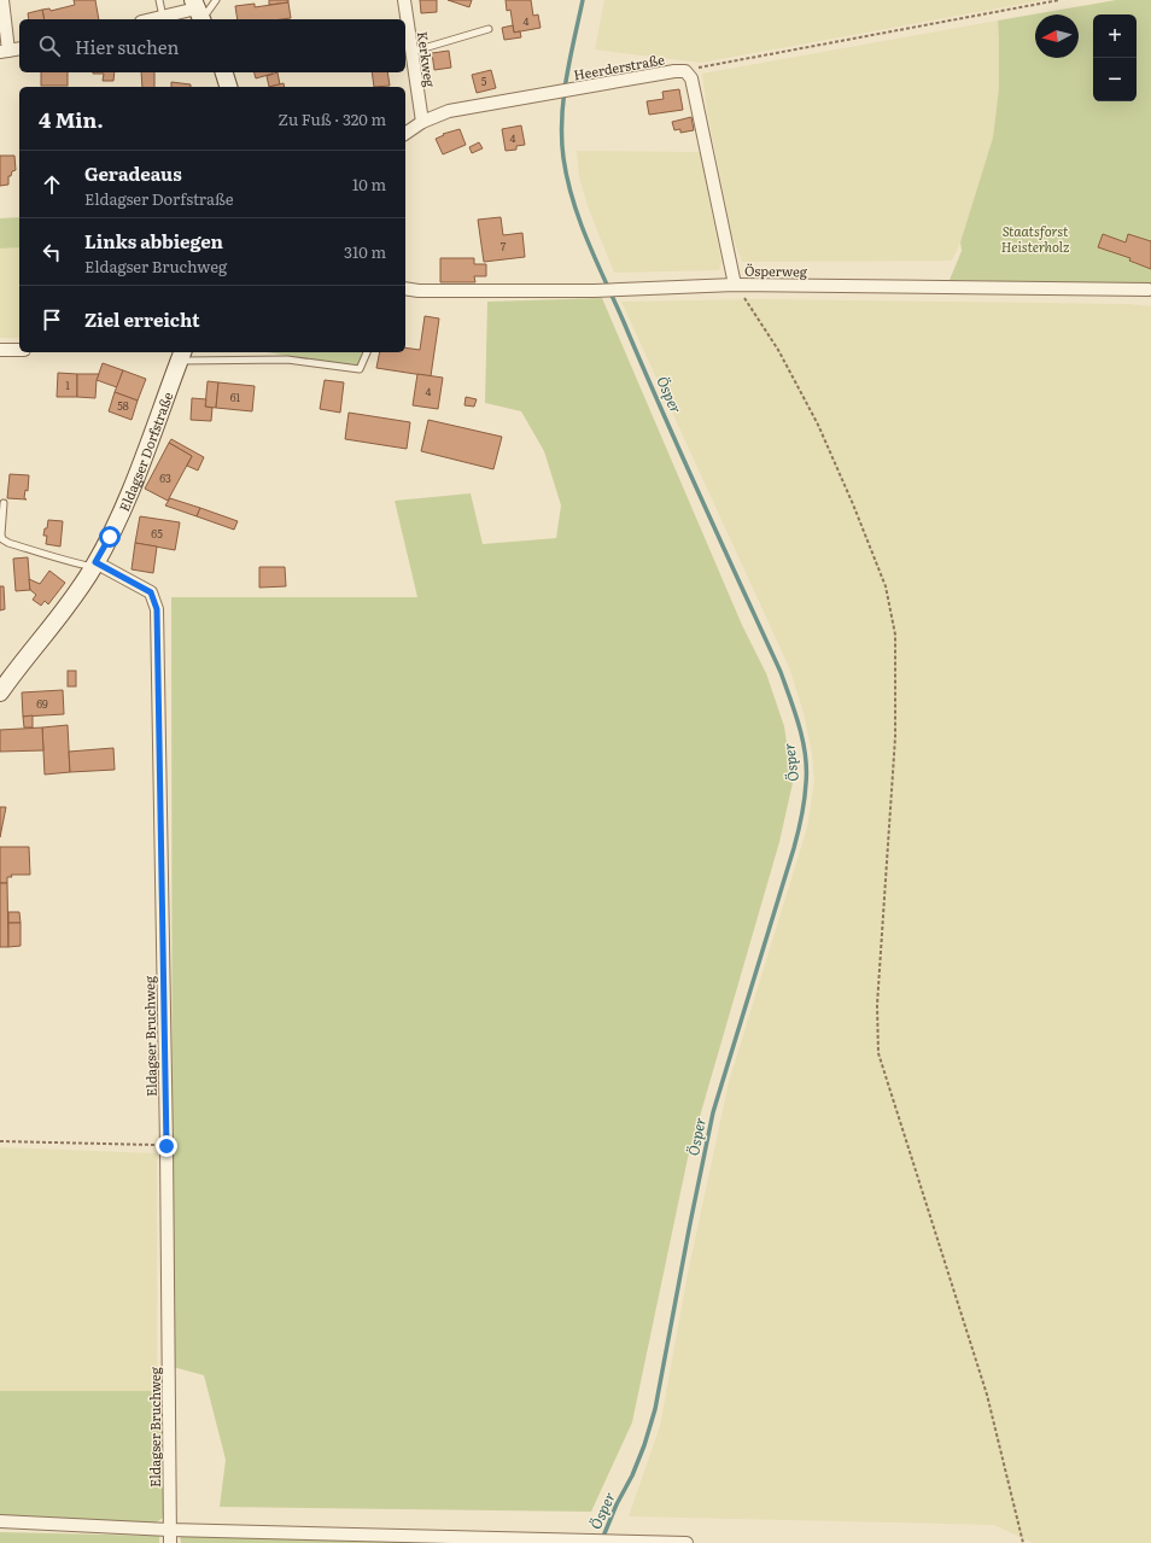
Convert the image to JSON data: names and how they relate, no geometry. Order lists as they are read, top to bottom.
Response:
{
  "streets": {
    "street": [
      "Kerkweg",
      "Heerderstraße",
      "Ösperweg",
      "Eldagser Dorfstraße",
      "Eldagser Bruchweg"
    ]
  },
  "crossings": [
    ["Kerkweg", "Heerderstraße"],
    ["Eldagser Dorfstraße", "Eldagser Bruchweg"]
  ],
  "water": ["Ösper"],
  "parks": ["Staatsforst Heisterholz"],
  "house_numbers": [
    "4",
    "5",
    "4",
    "7",
    "1",
    "4",
    "61",
    "58",
    "63",
    "65",
    "69"
  ],
  "north": "left",
  "page": {
    "map_buttons": ["+", "−"],
    "search": "Hier suchen",
    "heading": ["4 Min.", "Zu Fuß · 320 m"],
    "list": [
      ["Geradeaus", "Eldagser Dorfstraße", "10 m"],
      ["Links abbiegen", "Eldagser Bruchweg", "310 m"],
      "Ziel erreicht"
    ]
  }
}
